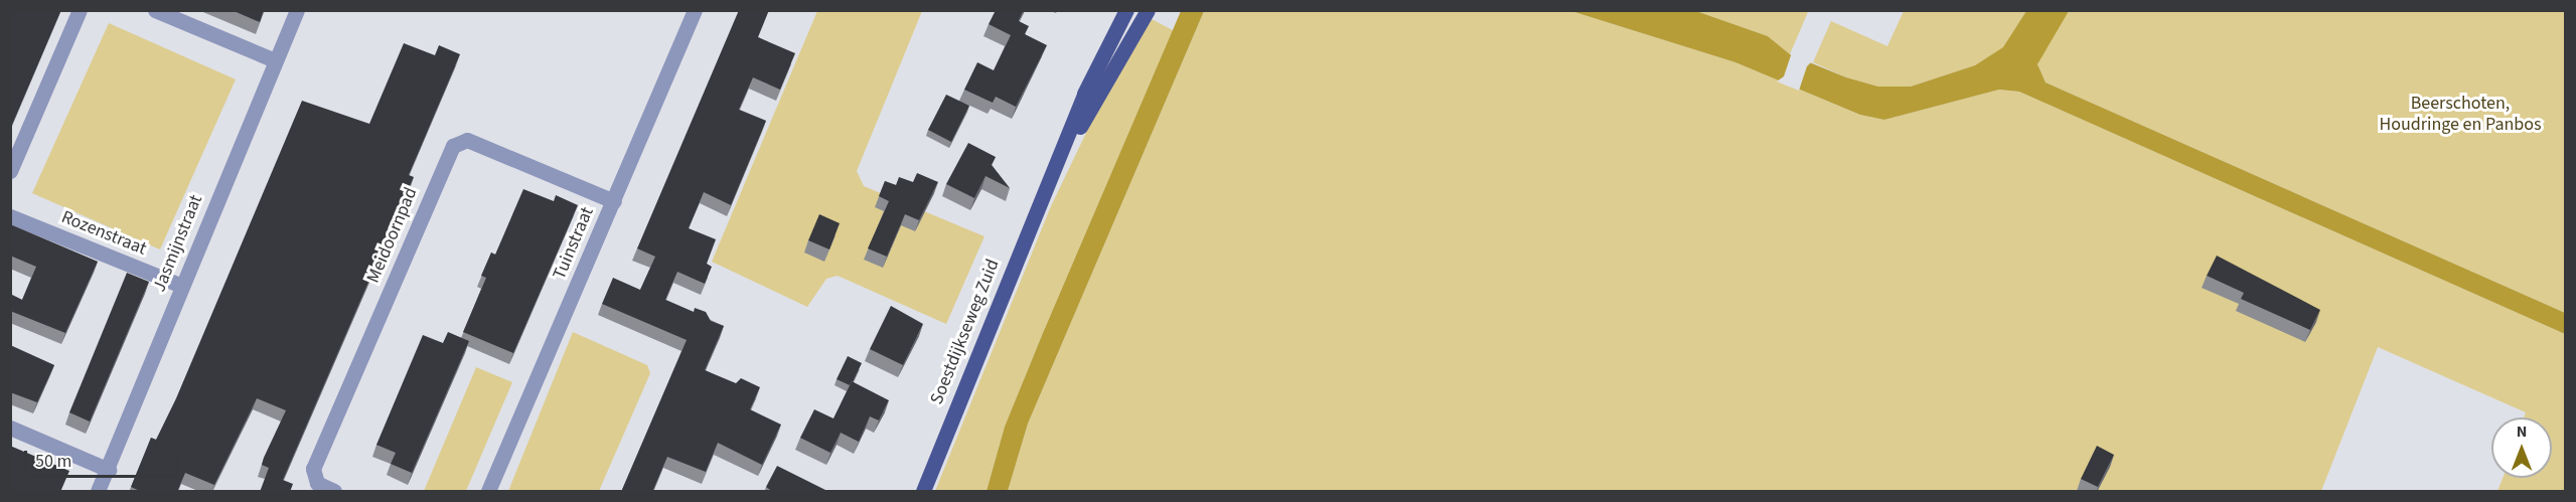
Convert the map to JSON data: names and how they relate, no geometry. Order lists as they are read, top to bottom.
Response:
{
  "streets": {
    "main road": ["Soestdijkseweg Zuid"],
    "street": [
      "Rozenstraat",
      "Meidoornpad",
      "Jasmijnstraat",
      "Tuinstraat"
    ]
  },
  "crossings": [
    ["Rozenstraat", "Jasmijnstraat"],
    ["Meidoornpad", "Tuinstraat"]
  ],
  "parks": ["Beerschoten, Houdringe en Panbos"],
  "scale_bar": "50 m",
  "north": "top"
}
